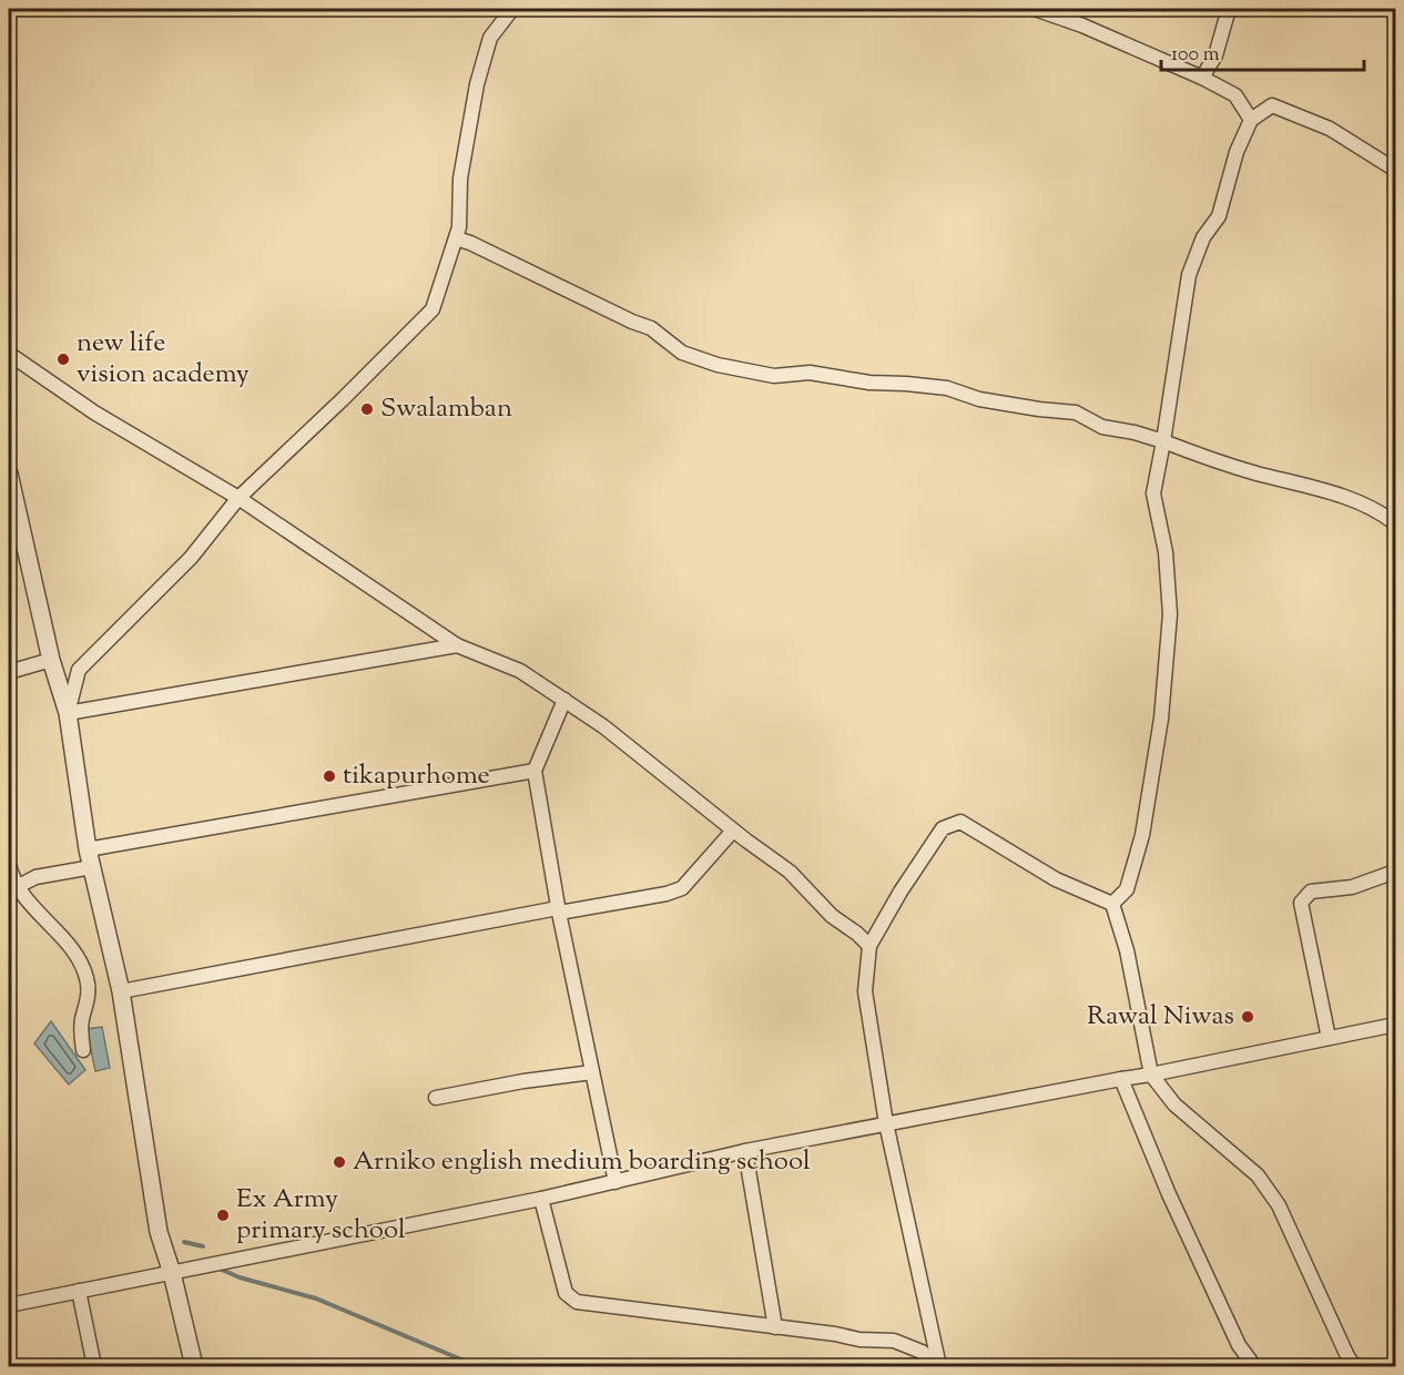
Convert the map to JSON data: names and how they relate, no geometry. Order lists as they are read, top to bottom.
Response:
{
  "places": [
    "new life vision academy",
    "Swalamban",
    "tikapurhome",
    "Rawal Niwas",
    "Arniko english medium boarding school",
    "Ex Army primary school"
  ],
  "scale_bar": "100 m"
}
